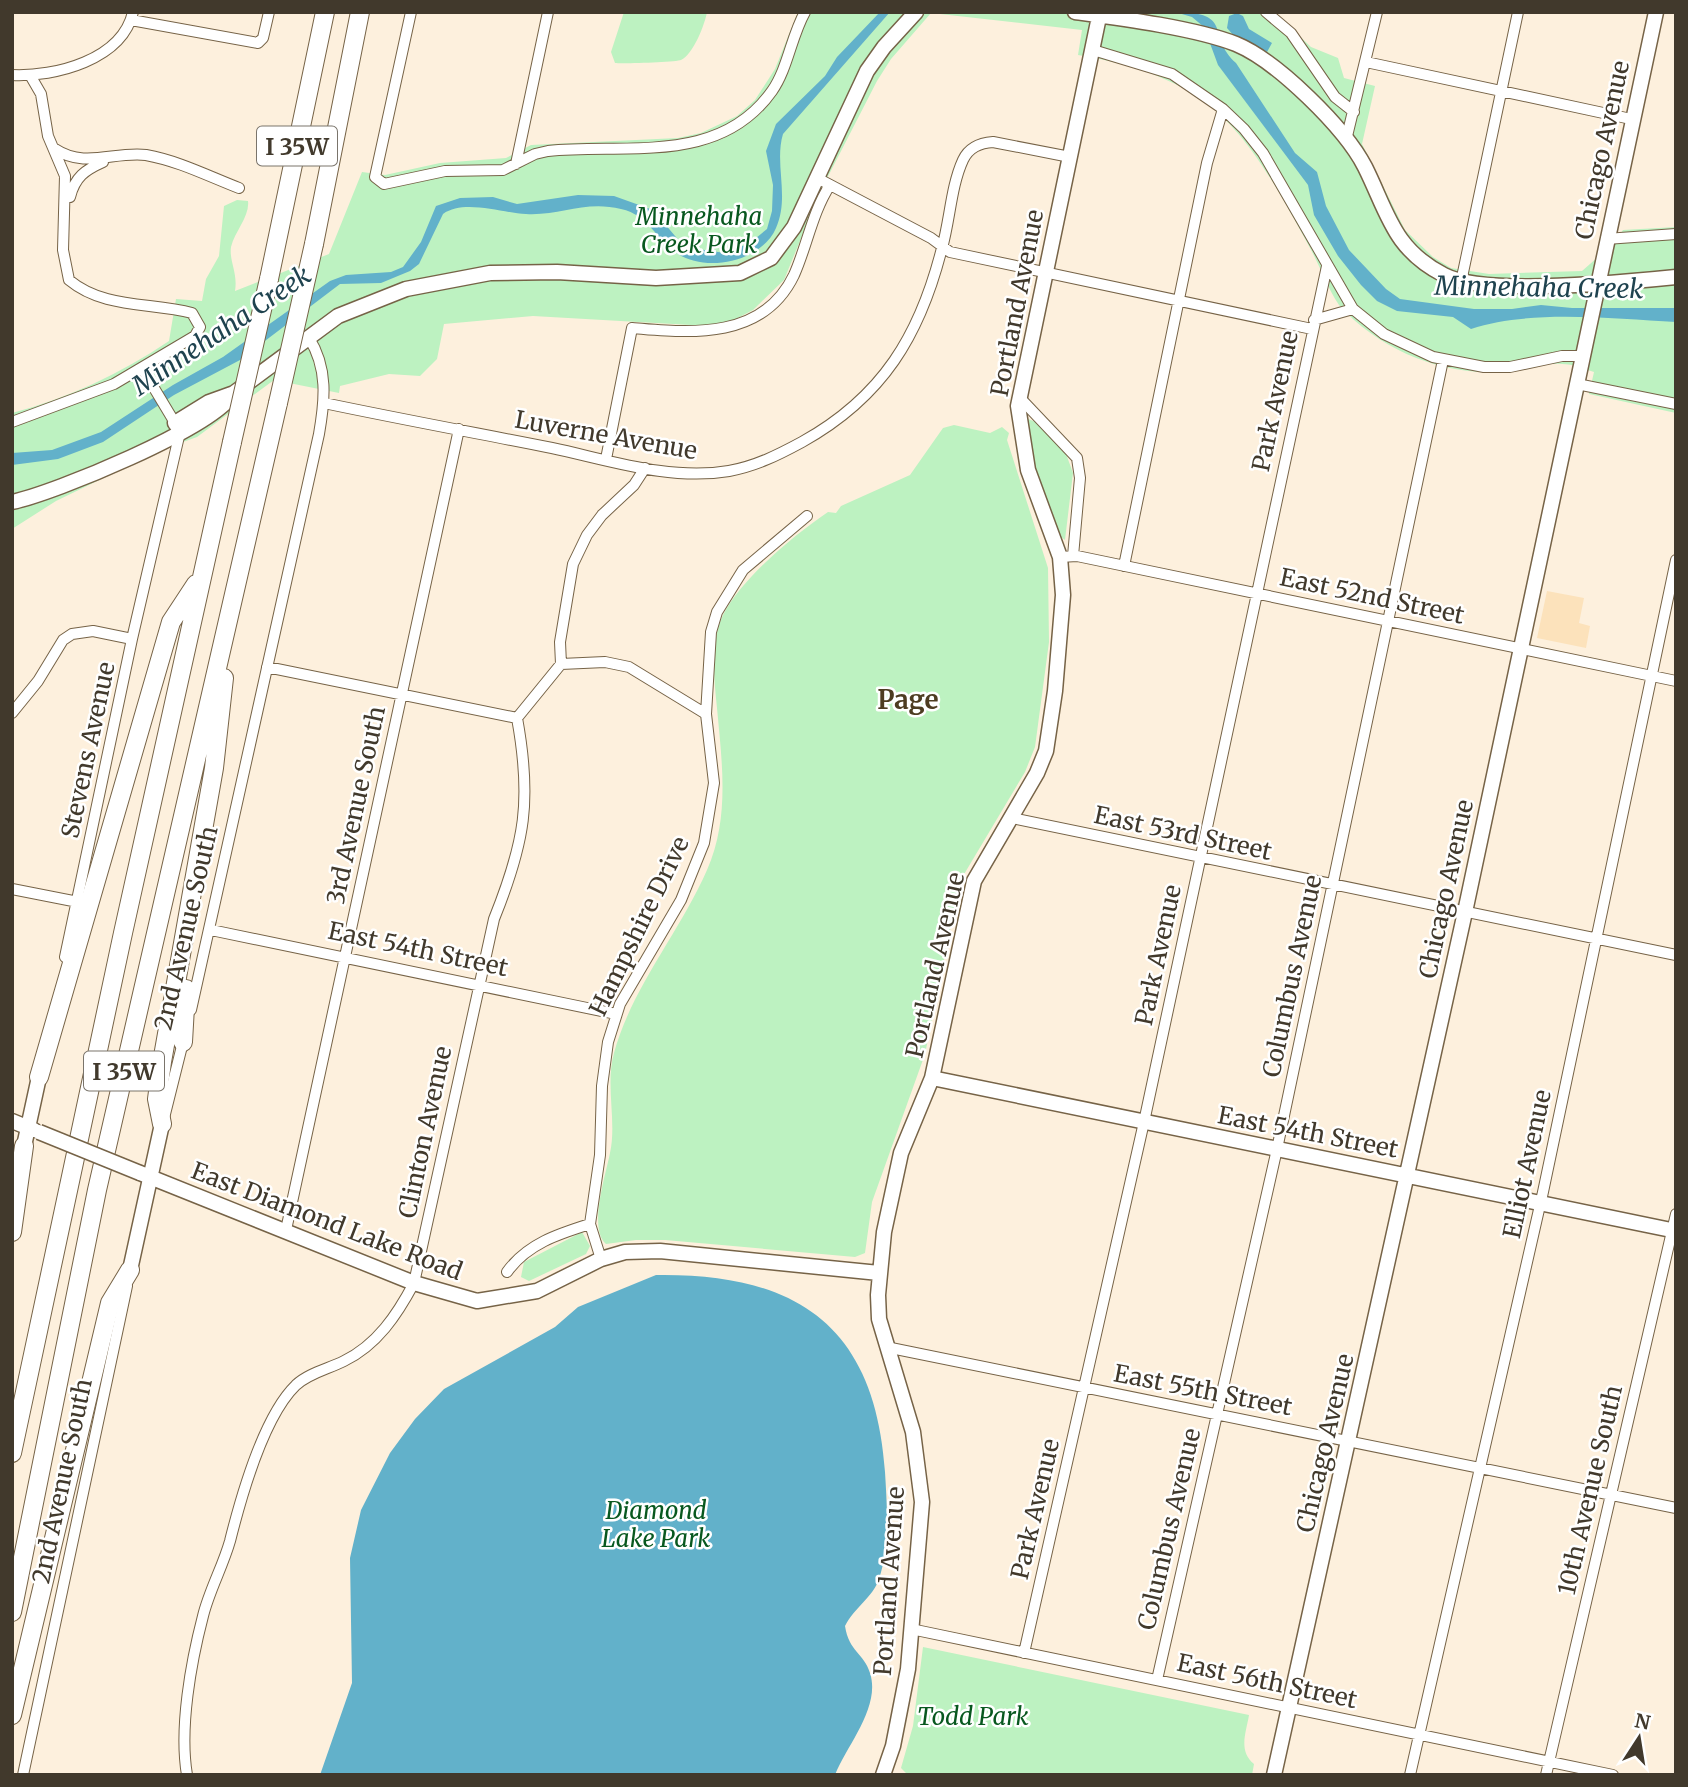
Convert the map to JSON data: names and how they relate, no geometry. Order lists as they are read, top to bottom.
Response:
{
  "streets": {
    "highway": ["I 35W"],
    "street": [
      "Chicago Avenue",
      "Portland Avenue",
      "Park Avenue",
      "Luverne Avenue",
      "East 52nd Street",
      "Stevens Avenue",
      "3rd Avenue South",
      "East 53rd Street",
      "Hampshire Drive",
      "2nd Avenue South",
      "East 54th Street",
      "Columbus Avenue",
      "Clinton Avenue",
      "Elliot Avenue",
      "East Diamond Lake Road",
      "East 55th Street",
      "10th Avenue South",
      "East 56th Street"
    ]
  },
  "crossings": [
    ["Chicago Avenue", "East 52nd Street"],
    ["Chicago Avenue", "East 53rd Street"],
    ["Chicago Avenue", "East 54th Street"],
    ["Chicago Avenue", "East 55th Street"],
    ["Chicago Avenue", "East 56th Street"],
    ["Portland Avenue", "Luverne Avenue"],
    ["Portland Avenue", "East 52nd Street"],
    ["Portland Avenue", "East 53rd Street"],
    ["Portland Avenue", "East 54th Street"],
    ["Portland Avenue", "East Diamond Lake Road"],
    ["Portland Avenue", "East 55th Street"],
    ["Portland Avenue", "East 56th Street"],
    ["Park Avenue", "East 52nd Street"],
    ["Park Avenue", "East 53rd Street"],
    ["Park Avenue", "East 54th Street"],
    ["Park Avenue", "East 55th Street"],
    ["Park Avenue", "East 56th Street"],
    ["Luverne Avenue", "3rd Avenue South"],
    ["Luverne Avenue", "2nd Avenue South"],
    ["East 52nd Street", "Columbus Avenue"],
    ["East 52nd Street", "Elliot Avenue"],
    ["3rd Avenue South", "East 54th Street"],
    ["3rd Avenue South", "East Diamond Lake Road"],
    ["East 53rd Street", "Columbus Avenue"],
    ["East 53rd Street", "Elliot Avenue"],
    ["Hampshire Drive", "East 54th Street"],
    ["Hampshire Drive", "East Diamond Lake Road"],
    ["2nd Avenue South", "East 54th Street"],
    ["2nd Avenue South", "East Diamond Lake Road"],
    ["East 54th Street", "Columbus Avenue"],
    ["East 54th Street", "Clinton Avenue"],
    ["East 54th Street", "Elliot Avenue"],
    ["East 54th Street", "10th Avenue South"],
    ["Columbus Avenue", "East 55th Street"],
    ["Columbus Avenue", "East 56th Street"],
    ["Clinton Avenue", "East Diamond Lake Road"],
    ["Elliot Avenue", "East 55th Street"],
    ["Elliot Avenue", "East 56th Street"],
    ["East 55th Street", "10th Avenue South"],
    ["10th Avenue South", "East 56th Street"]
  ],
  "districts": ["Page"],
  "water": ["Minnehaha Creek"],
  "parks": ["Minnehaha Creek Park", "Diamond Lake Park", "Todd Park"],
  "north": "top"
}
